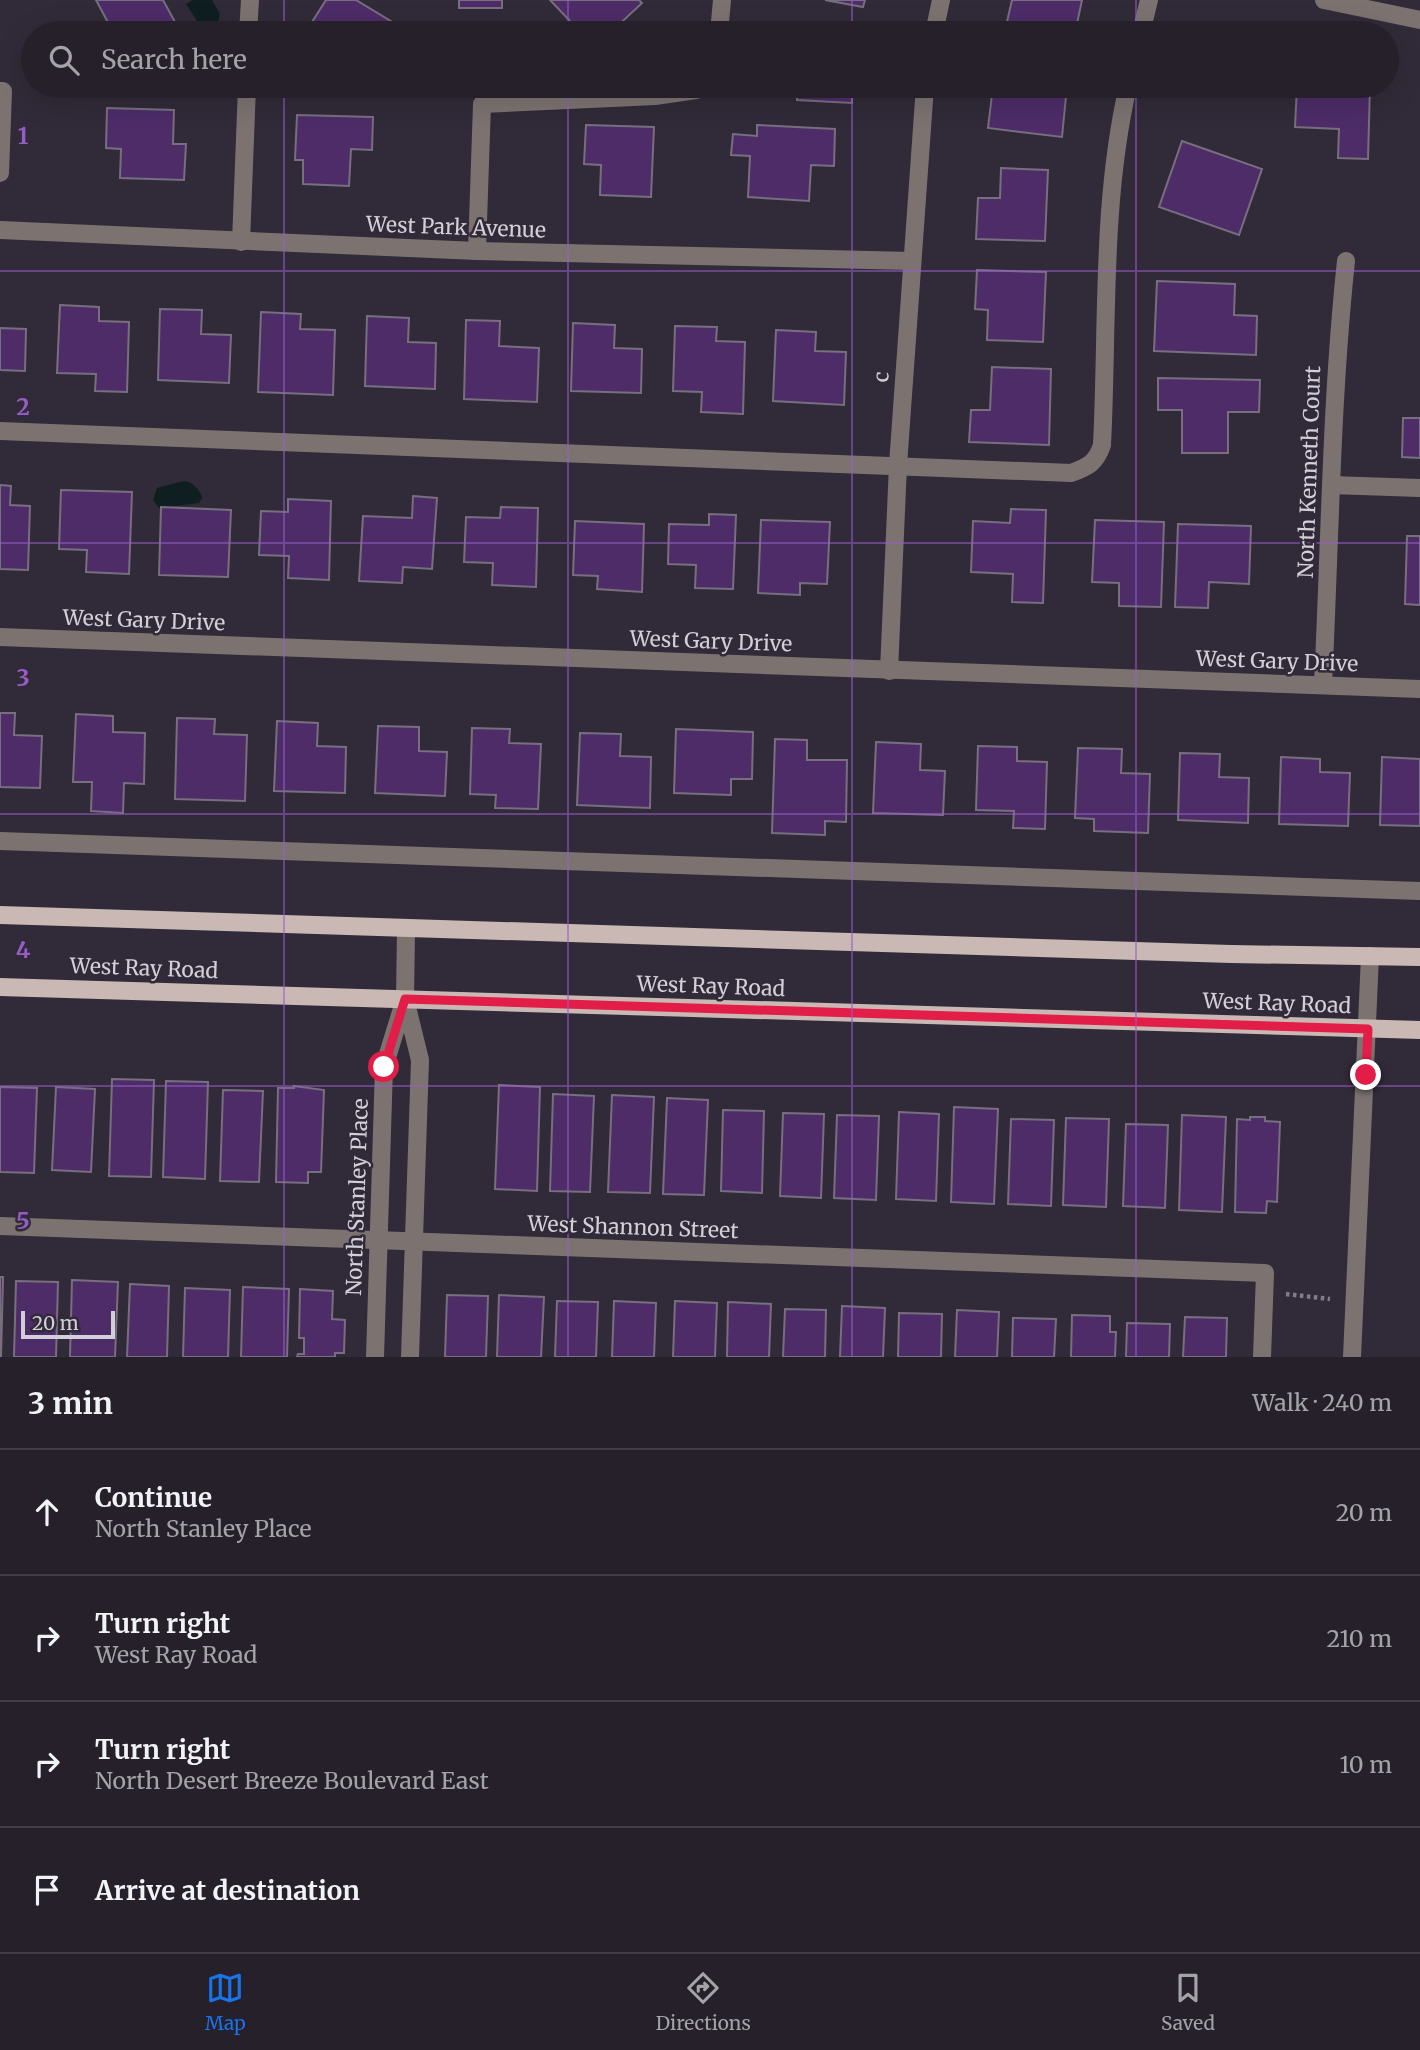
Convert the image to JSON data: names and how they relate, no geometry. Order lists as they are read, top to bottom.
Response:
{
  "streets": {
    "main road": ["West Ray Road"],
    "street": [
      "West Park Avenue",
      "c",
      "North Kenneth Court",
      "West Gary Drive",
      "North Stanley Place",
      "West Shannon Street"
    ]
  },
  "crossings": [
    ["West Park Avenue", "c"],
    ["c", "West Gary Drive"],
    ["North Kenneth Court", "West Gary Drive"],
    ["West Ray Road", "North Stanley Place"],
    ["North Stanley Place", "West Shannon Street"]
  ],
  "scale_bar": "20 m",
  "page": {
    "search": "Search here",
    "scale": "20 m",
    "heading": ["3 min", "Walk · 240 m"],
    "list": [
      ["Continue", "North Stanley Place", "20 m"],
      ["Turn right", "West Ray Road", "210 m"],
      ["Turn right", "North Desert Breeze Boulevard East", "10 m"],
      "Arrive at destination"
    ],
    "nav": ["Map", "Directions", "Saved"]
  },
  "grid": {
    "rows": [
      "1",
      "2",
      "3",
      "4",
      "5"
    ]
  }
}
